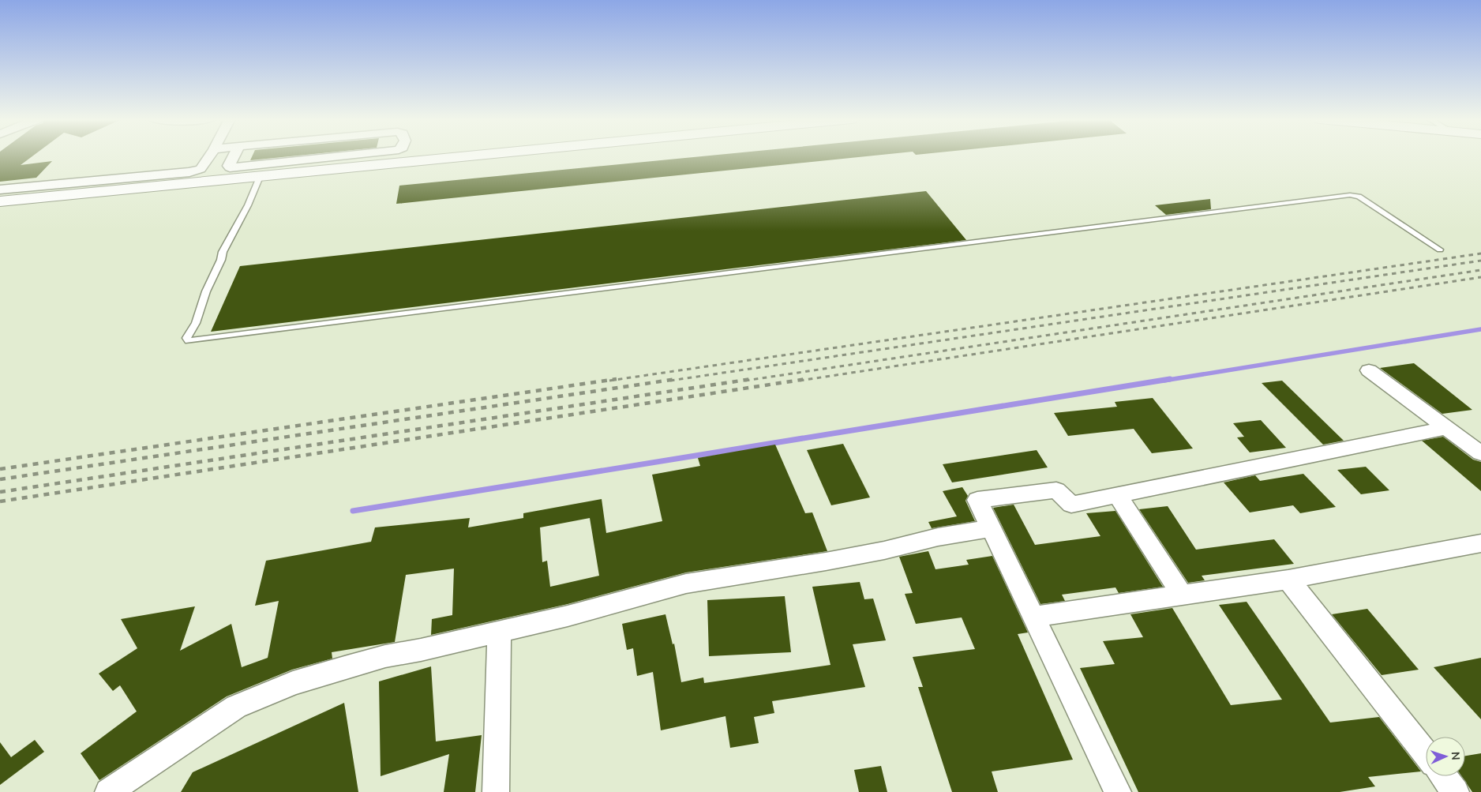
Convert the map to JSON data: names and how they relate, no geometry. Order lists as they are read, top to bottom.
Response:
{
  "north": "right"
}
